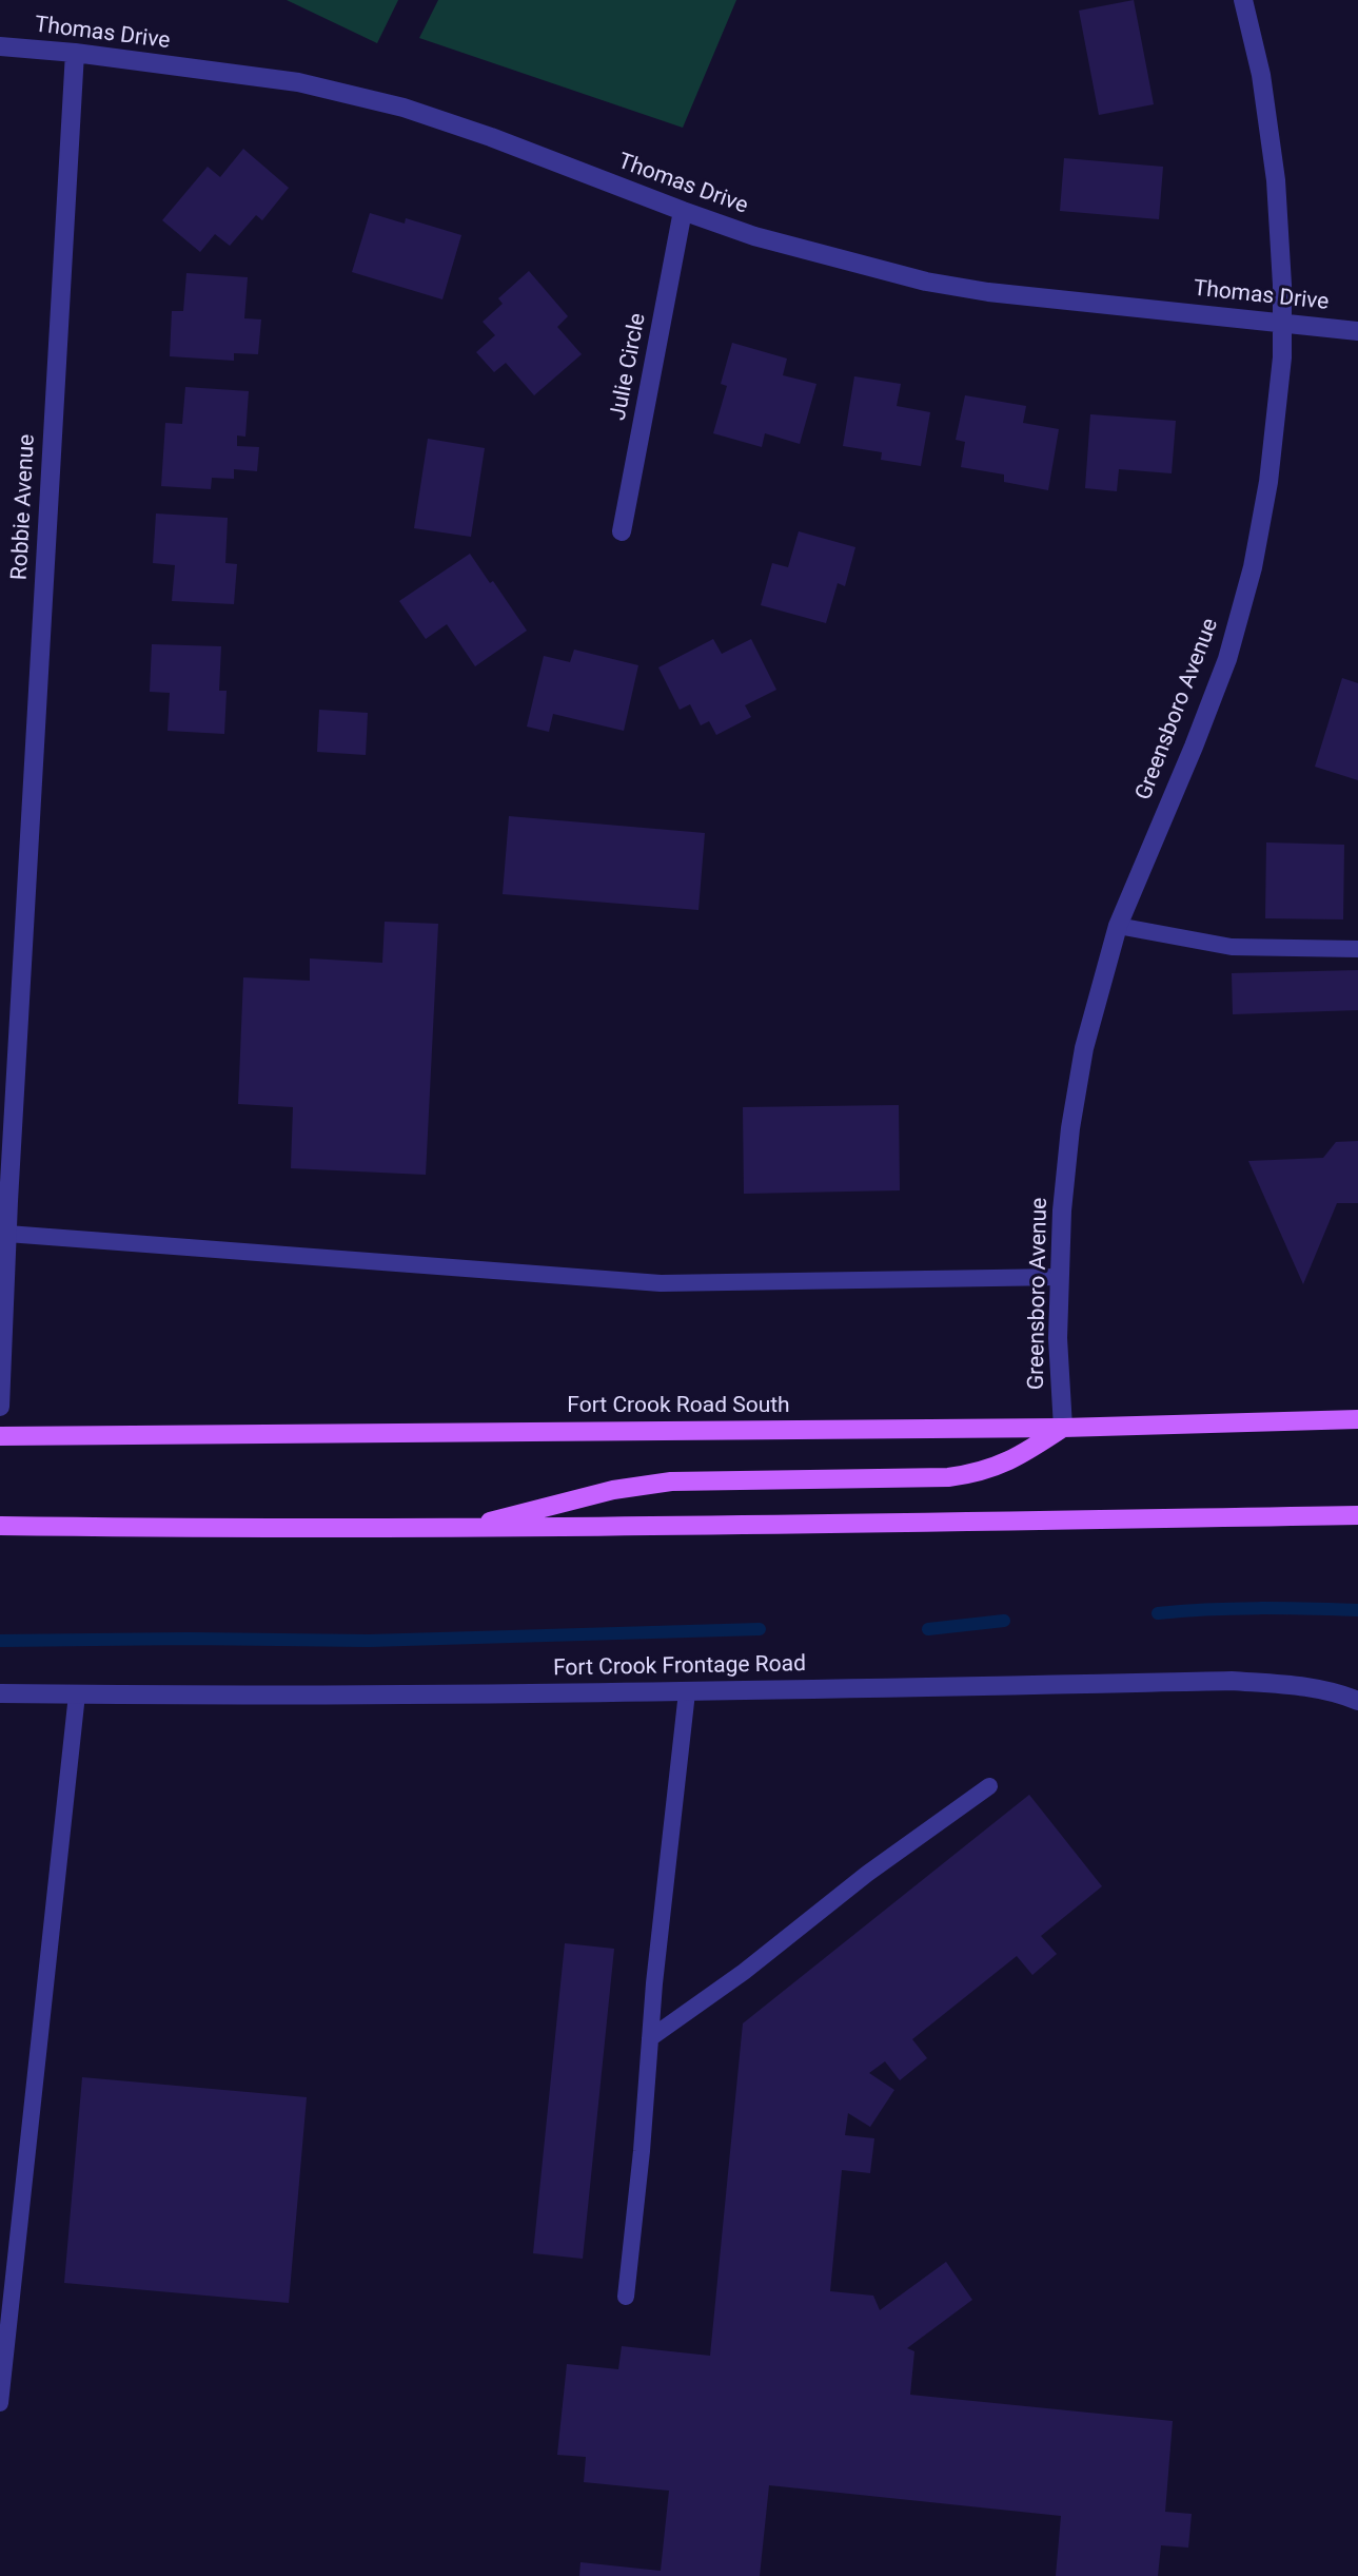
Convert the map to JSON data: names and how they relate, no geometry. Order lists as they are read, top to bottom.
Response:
{
  "streets": {
    "main road": ["Fort Crook Road South"],
    "street": [
      "Thomas Drive",
      "Julie Circle",
      "Robbie Avenue",
      "Greensboro Avenue",
      "Fort Crook Frontage Road"
    ]
  },
  "crossings": [
    ["Thomas Drive", "Julie Circle"],
    ["Thomas Drive", "Robbie Avenue"],
    ["Thomas Drive", "Greensboro Avenue"],
    ["Greensboro Avenue", "Fort Crook Road South"]
  ]
}
